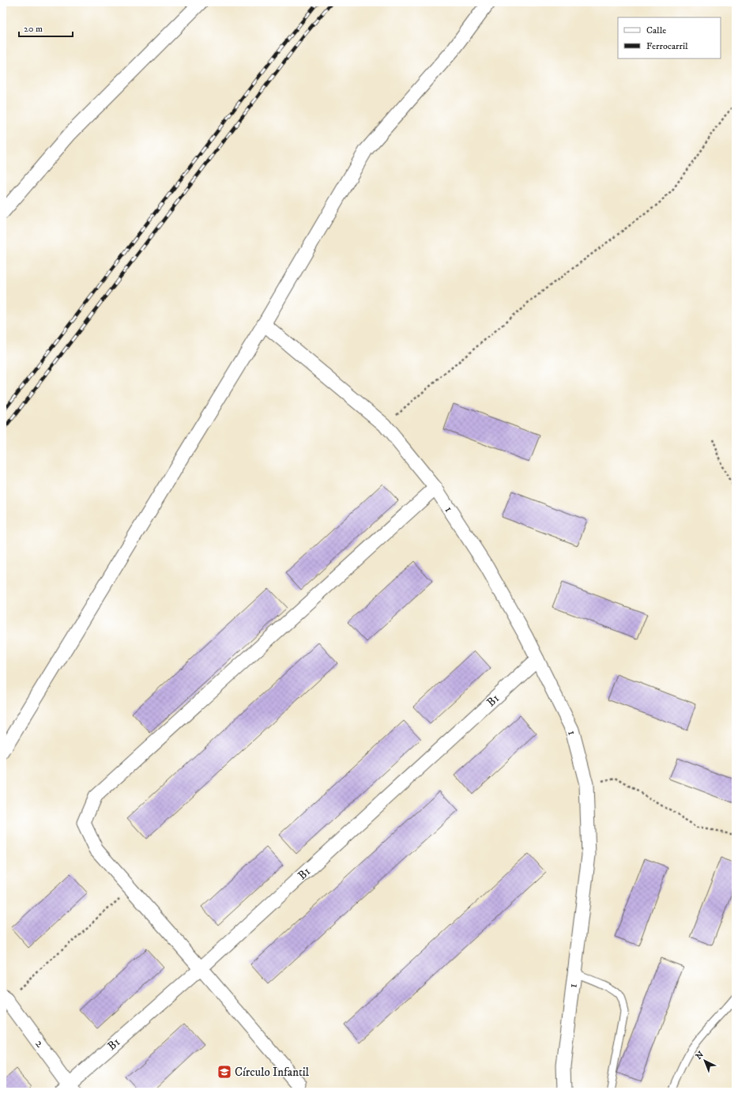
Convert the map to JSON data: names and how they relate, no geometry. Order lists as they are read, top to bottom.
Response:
{
  "streets": {
    "street": ["1", "B1", "2"]
  },
  "crossings": [
    ["1", "B1"],
    ["B1", "2"]
  ],
  "places": {
    "school or university": ["Círculo Infantil"]
  },
  "legend": ["Calle", "Ferrocarril"],
  "scale_bar": "20 m",
  "north": "top left"
}
